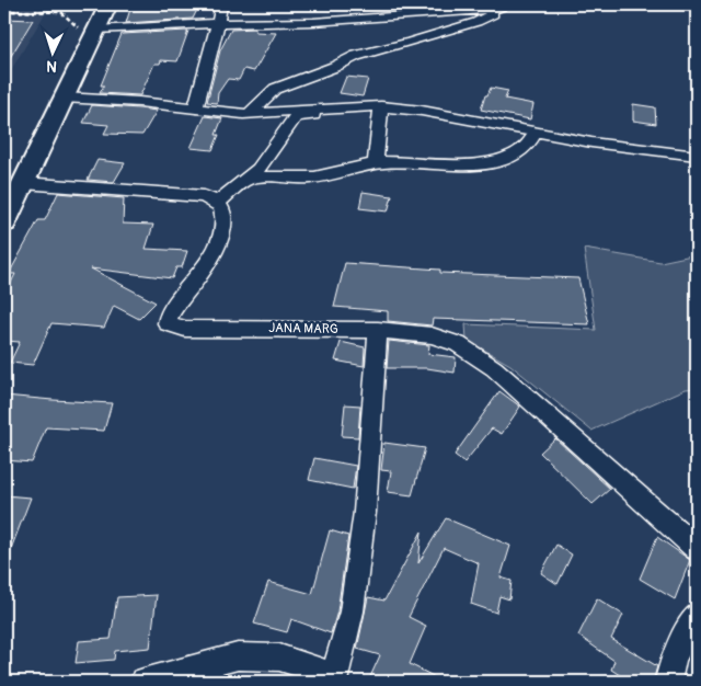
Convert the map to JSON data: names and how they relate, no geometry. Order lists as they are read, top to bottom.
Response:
{
  "streets": {
    "street": ["JANA MARG"]
  },
  "north": "bottom"
}
